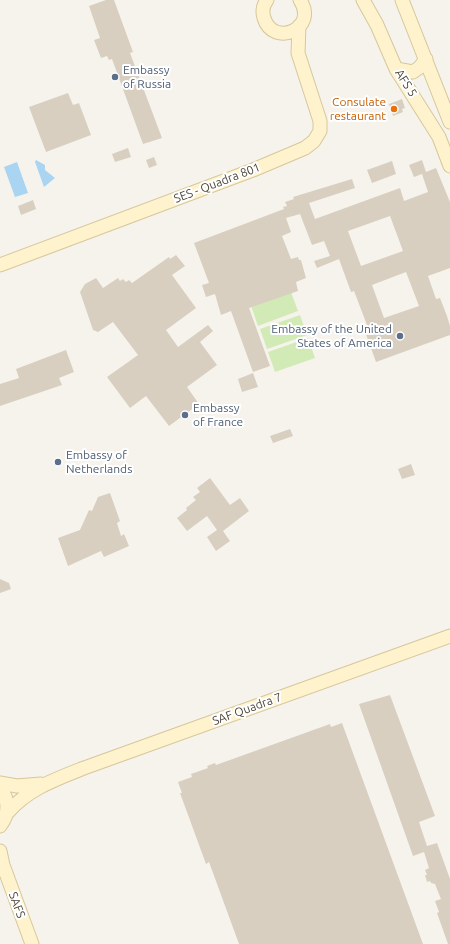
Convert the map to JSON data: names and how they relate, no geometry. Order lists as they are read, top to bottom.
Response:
{
  "streets": {
    "street": [
      "AFS 5",
      "SES - Quadra 801",
      "SAF Quadra 7",
      "SAFS"
    ]
  },
  "places": [
    "Embassy of Russia",
    "Consulate restaurant",
    "Embassy of the United States of America",
    "Embassy of France",
    "Embassy of Netherlands"
  ]
}
